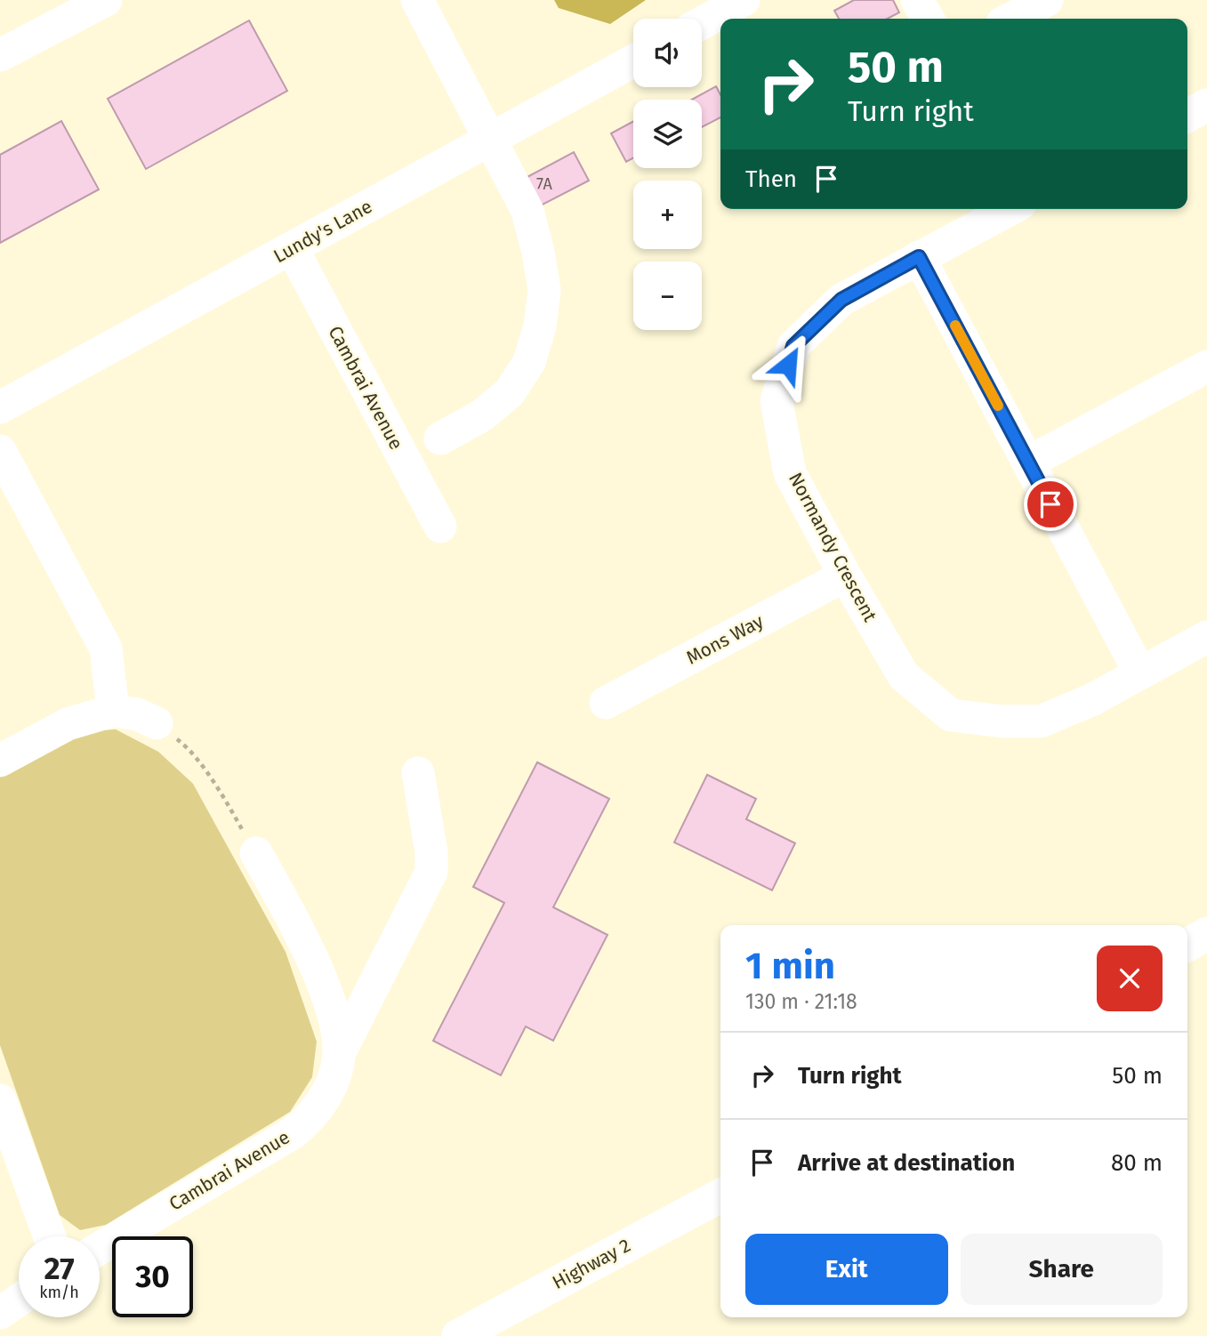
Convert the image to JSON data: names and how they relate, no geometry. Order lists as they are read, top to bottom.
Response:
{
  "streets": {
    "main road": ["Highway 2"],
    "street": [
      "Lundy's Lane",
      "Cambrai Avenue",
      "Normandy Crescent",
      "Mons Way"
    ]
  },
  "crossings": [
    ["Lundy's Lane", "Cambrai Avenue"],
    ["Normandy Crescent", "Mons Way"]
  ],
  "house_numbers": ["7A"],
  "page": {
    "map_buttons": ["+", "−"],
    "turn": ["50 m", "Turn right"],
    "then": "Then",
    "heading": ["1 min", "130 m · 21:18"],
    "list": [
      {
        "name": "Turn right",
        "value": "50 m"
      },
      {
        "name": "Arrive at destination",
        "value": "80 m"
      }
    ],
    "buttons": ["Exit", "Share"],
    "speed": "27 km/h",
    "limit": "30"
  }
}
